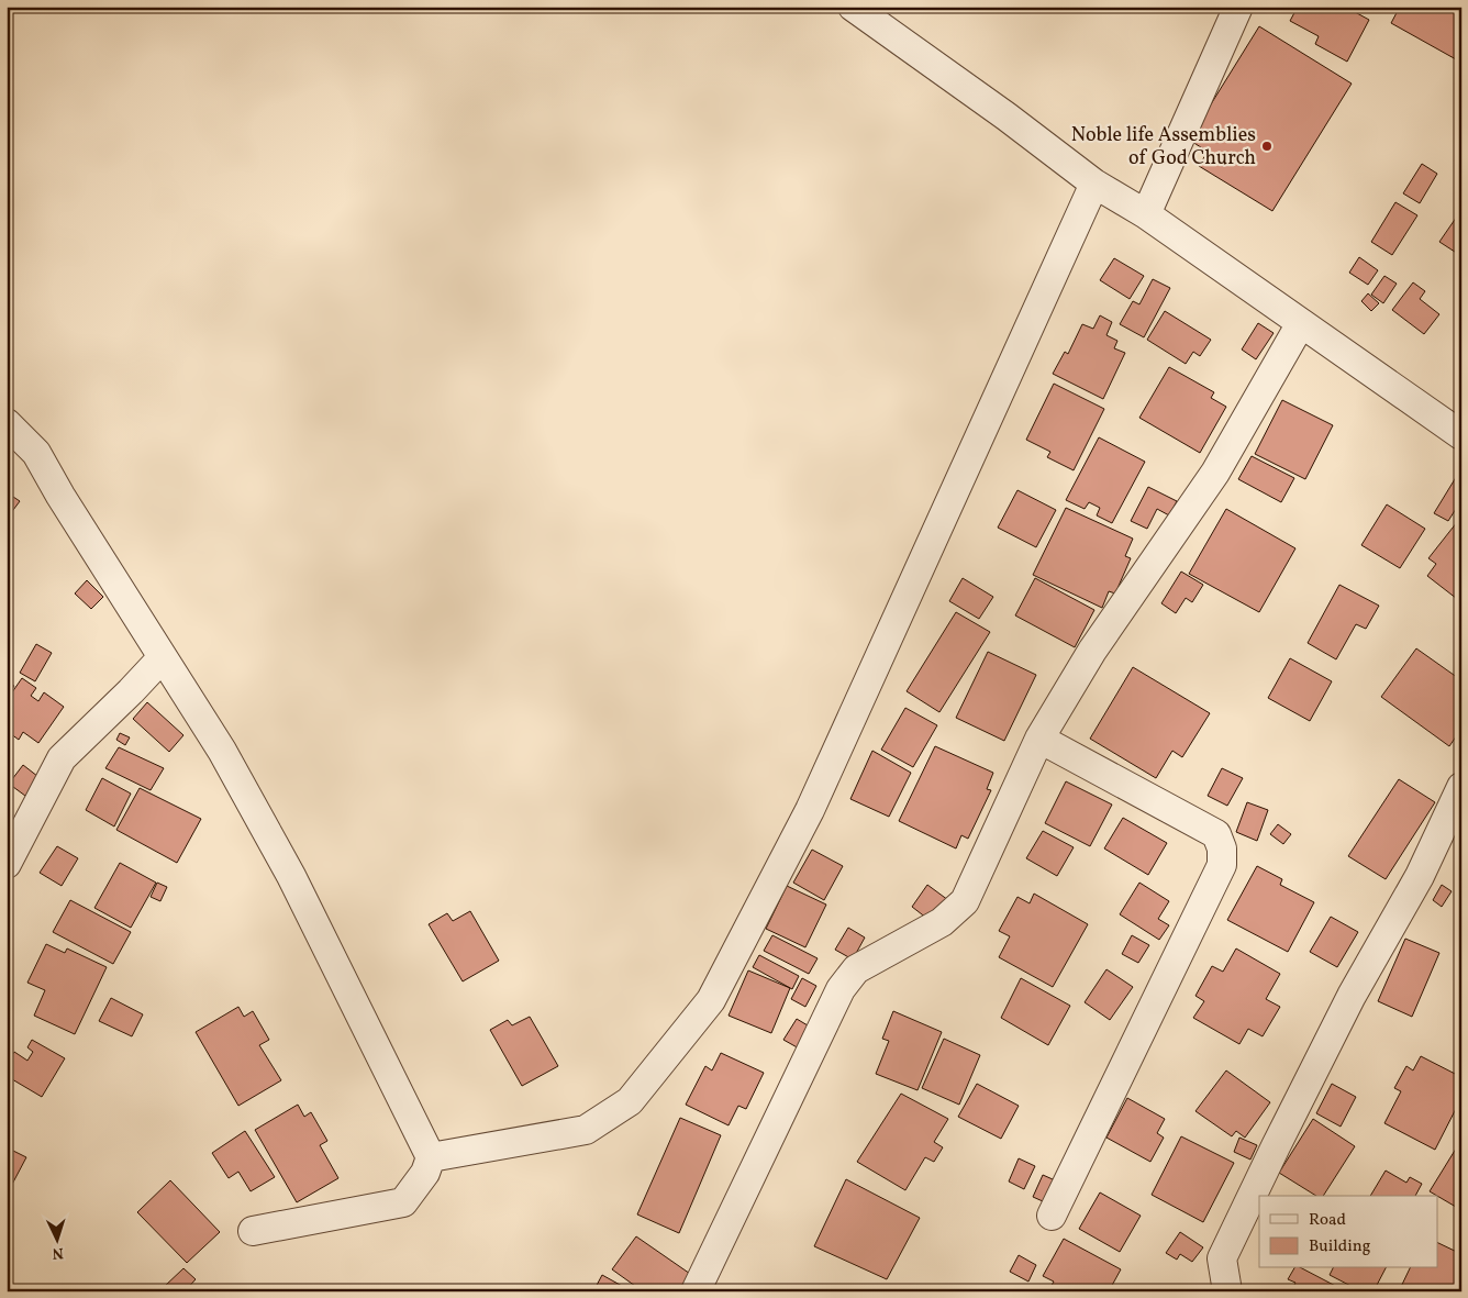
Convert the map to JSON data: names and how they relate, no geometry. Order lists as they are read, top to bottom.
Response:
{
  "places": ["Noble life Assemblies of God Church"],
  "legend": ["Road", "Building"],
  "north": "bottom"
}
